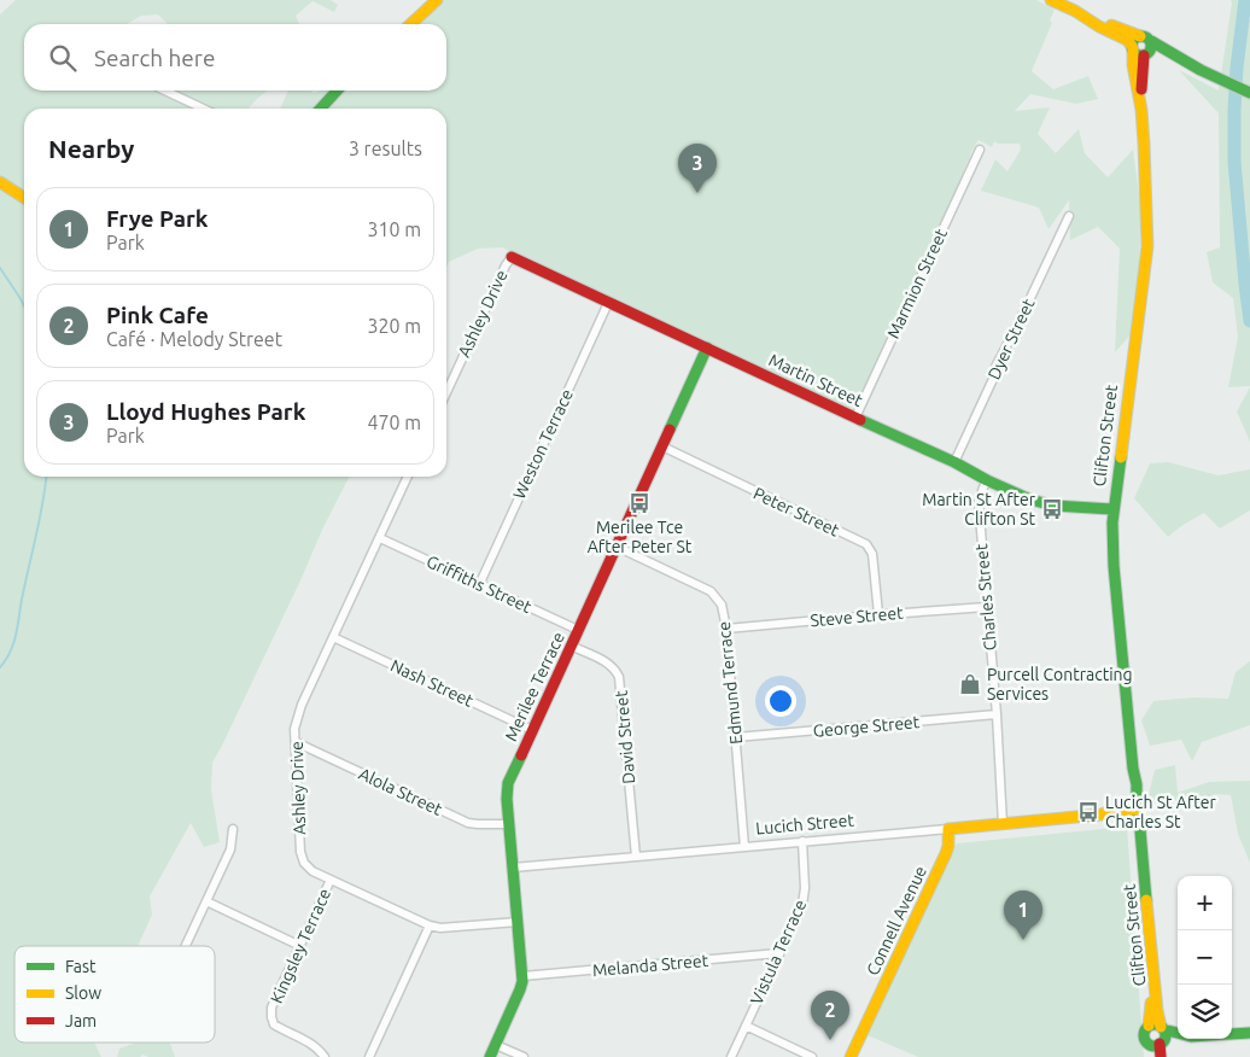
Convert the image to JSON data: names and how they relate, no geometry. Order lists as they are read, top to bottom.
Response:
{
  "streets": {
    "main road": [
      "Martin Street",
      "Clifton Street",
      "Merilee Terrace",
      "Lucich Street",
      "Connell Avenue"
    ],
    "street": [
      "Marmion Street",
      "Ashley Drive",
      "Dyer Street",
      "Weston Terrace",
      "Peter Street",
      "Griffiths Street",
      "Charles Street",
      "Steve Street",
      "Nash Street",
      "Edmund Terrace",
      "George Street",
      "David Street",
      "Alola Street",
      "Kingsley Terrace",
      "Vistula Terrace",
      "Melanda Street"
    ]
  },
  "crossings": [
    ["Marmion Street", "Martin Street"],
    ["Ashley Drive", "Martin Street"],
    ["Ashley Drive", "Griffiths Street"],
    ["Ashley Drive", "Nash Street"],
    ["Ashley Drive", "Merilee Terrace"],
    ["Ashley Drive", "Alola Street"],
    ["Ashley Drive", "Kingsley Terrace"],
    ["Dyer Street", "Martin Street"],
    ["Martin Street", "Clifton Street"],
    ["Martin Street", "Weston Terrace"],
    ["Martin Street", "Charles Street"],
    ["Martin Street", "Merilee Terrace"],
    ["Clifton Street", "Lucich Street"],
    ["Weston Terrace", "Griffiths Street"],
    ["Peter Street", "Steve Street"],
    ["Peter Street", "Merilee Terrace"],
    ["Griffiths Street", "Merilee Terrace"],
    ["Charles Street", "Steve Street"],
    ["Charles Street", "George Street"],
    ["Charles Street", "Lucich Street"],
    ["Steve Street", "Edmund Terrace"],
    ["Nash Street", "Merilee Terrace"],
    ["Edmund Terrace", "Merilee Terrace"],
    ["Edmund Terrace", "George Street"],
    ["Edmund Terrace", "Lucich Street"],
    ["Merilee Terrace", "David Street"],
    ["Merilee Terrace", "Alola Street"],
    ["Merilee Terrace", "Lucich Street"],
    ["Merilee Terrace", "Melanda Street"],
    ["David Street", "Lucich Street"],
    ["Lucich Street", "Connell Avenue"],
    ["Lucich Street", "Vistula Terrace"],
    ["Vistula Terrace", "Melanda Street"]
  ],
  "places": {
    "bus stop": ["Merilee Tce After Peter St", "Martin St After Clifton St", "Lucich St After Charles St"],
    "shop": ["Purcell Contracting Services"]
  },
  "legend": ["Fast", "Slow", "Jam"],
  "page": {
    "search": "Search here",
    "heading": ["Nearby", "3 results"],
    "pins": ["3", "1", "2"],
    "list": [
      {
        "mark": "1",
        "name": "Frye Park",
        "note": "Park",
        "value": "310 m"
      },
      {
        "mark": "2",
        "name": "Pink Cafe",
        "note": "Café · Melody Street",
        "value": "320 m"
      },
      {
        "mark": "3",
        "name": "Lloyd Hughes Park",
        "note": "Park",
        "value": "470 m"
      }
    ],
    "map_buttons": ["+", "−"]
  }
}
